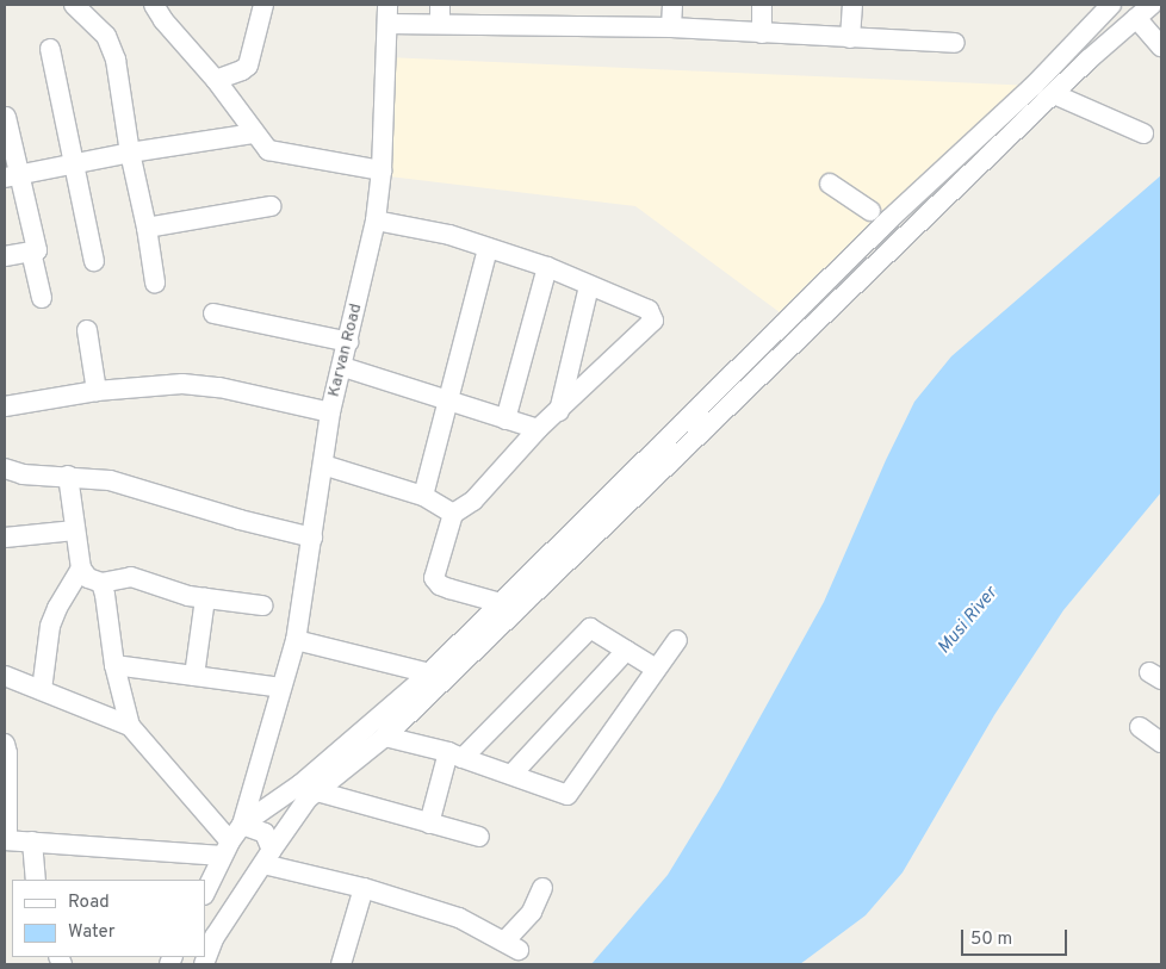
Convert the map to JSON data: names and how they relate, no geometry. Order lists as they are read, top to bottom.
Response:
{
  "streets": {
    "street": ["Karvan Road"]
  },
  "water": ["Musi River"],
  "legend": ["Road", "Water"],
  "scale_bar": "50 m"
}
